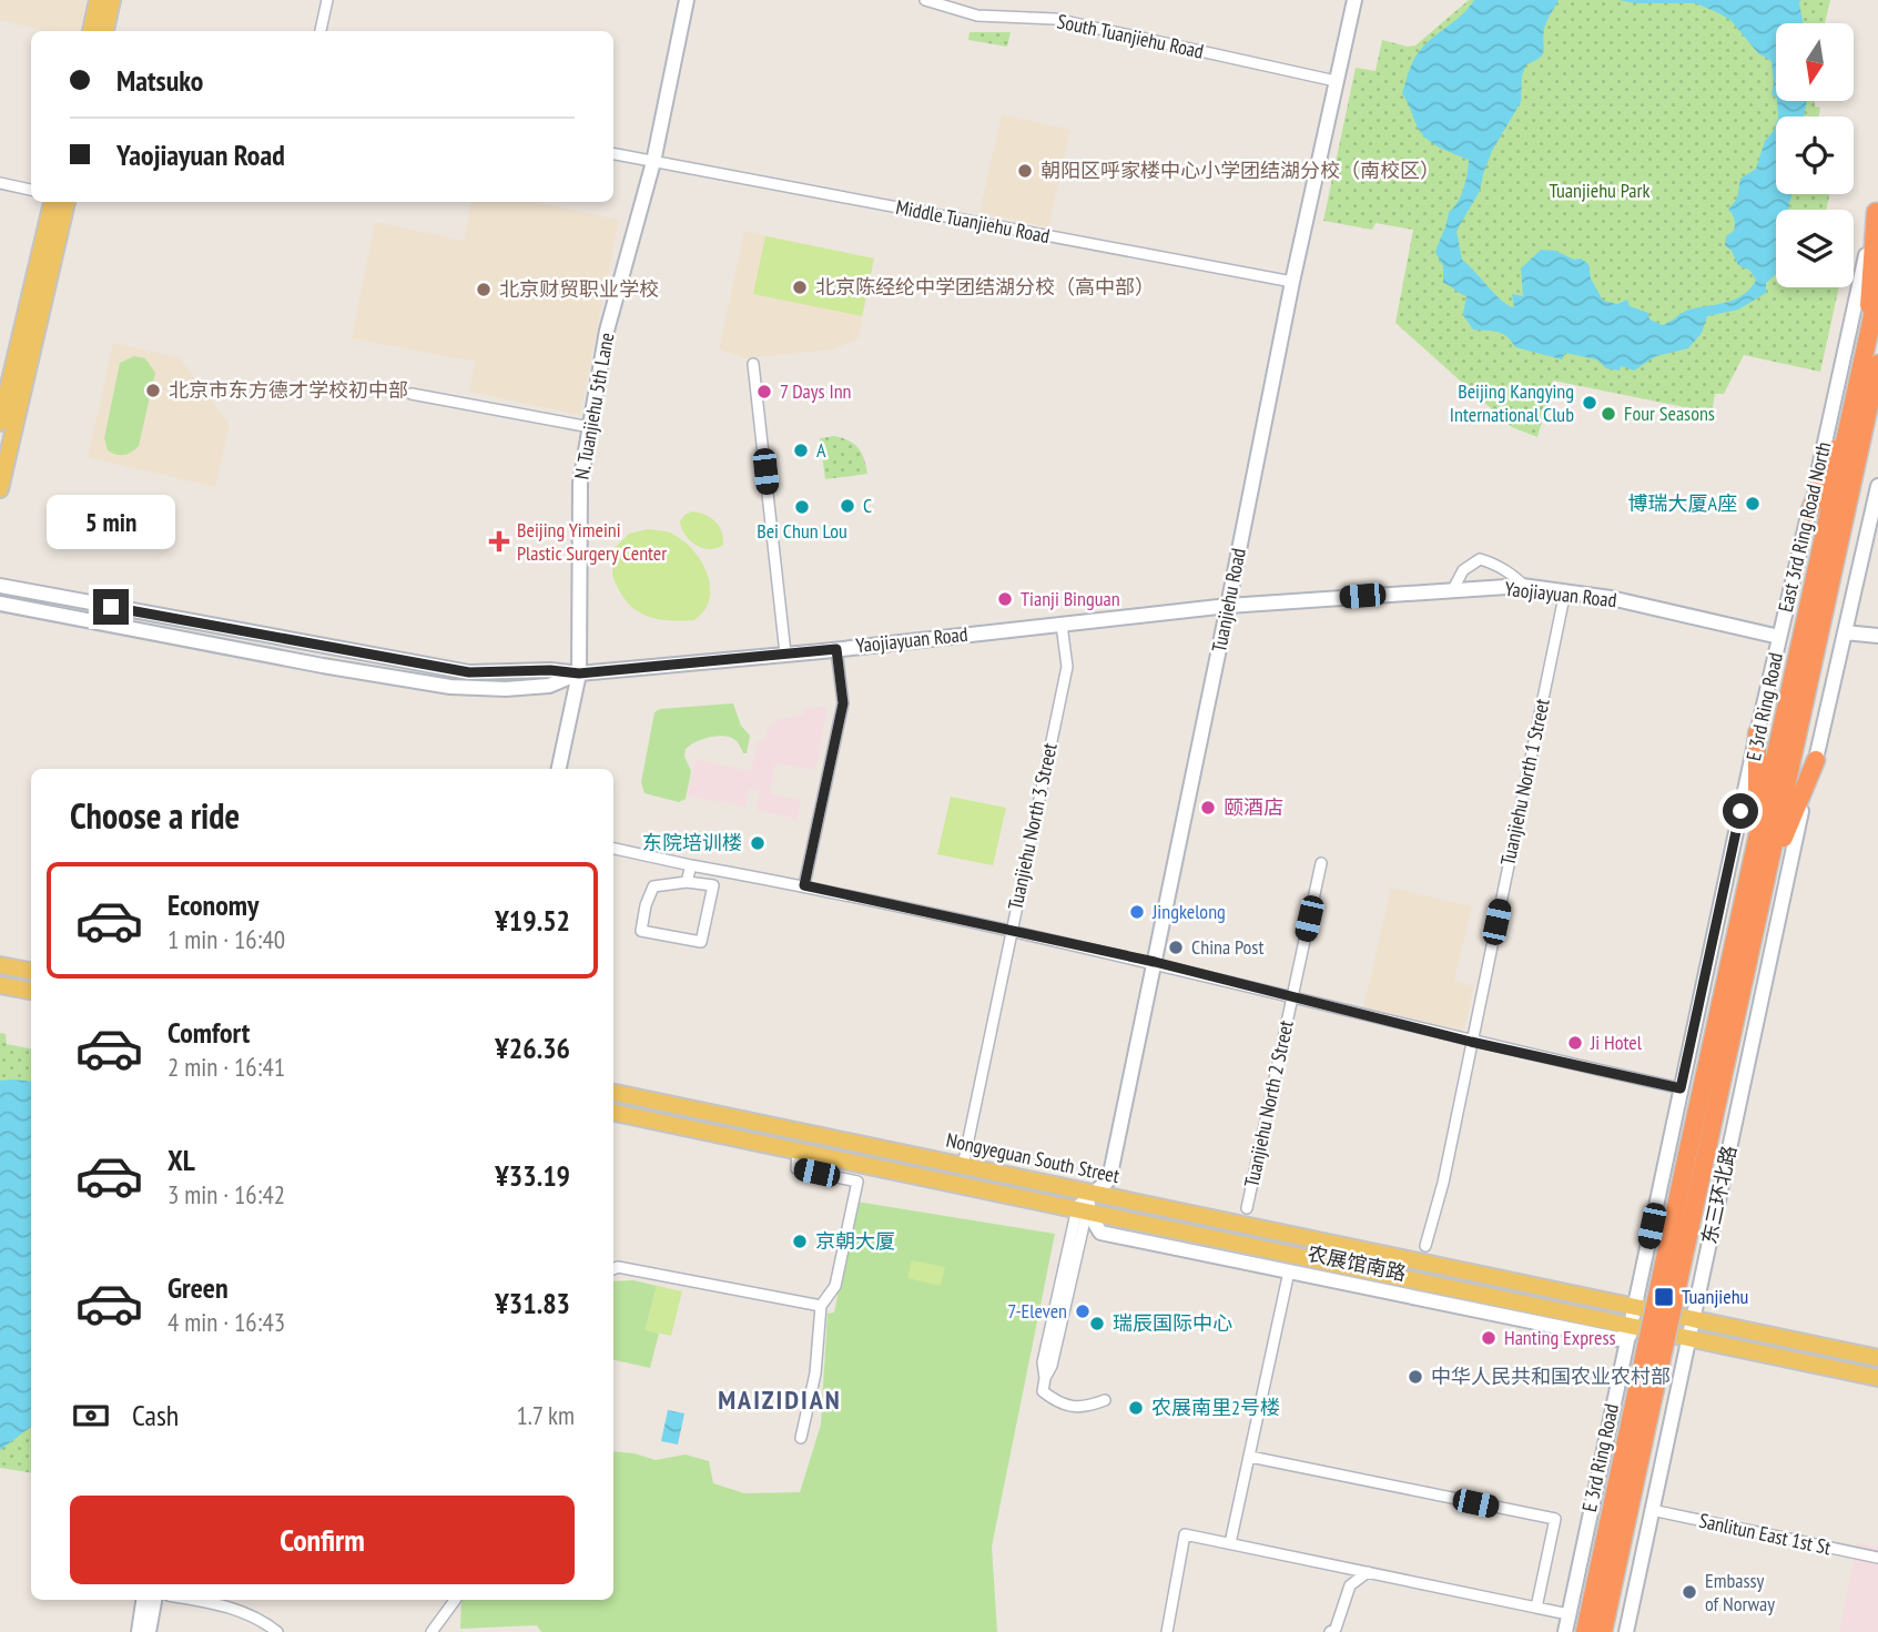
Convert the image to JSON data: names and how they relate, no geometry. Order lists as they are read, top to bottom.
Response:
{
  "streets": {
    "highway": ["E 3rd Ring Road"],
    "main road": ["Nongyeguan South Street", "农展馆南路"],
    "street": [
      "South Tuanjiehu Road",
      "Middle Tuanjiehu Road",
      "N. Tuanjiehu 5th Lane",
      "East 3rd Ring Road North",
      "Yaojiayuan Road",
      "Tuanjiehu Road",
      "Tuanjiehu North 1 Street",
      "Tuanjiehu North 3 Street",
      "Tuanjiehu North 2 Street",
      "东三环北路",
      "Sanlitun East 1st St"
    ]
  },
  "crossings": [
    ["South Tuanjiehu Road", "Tuanjiehu Road"],
    ["Middle Tuanjiehu Road", "N. Tuanjiehu 5th Lane"],
    ["Middle Tuanjiehu Road", "Tuanjiehu Road"],
    ["N. Tuanjiehu 5th Lane", "Yaojiayuan Road"],
    ["East 3rd Ring Road North", "Yaojiayuan Road"],
    ["East 3rd Ring Road North", "农展馆南路"],
    ["Yaojiayuan Road", "Tuanjiehu Road"],
    ["Yaojiayuan Road", "Tuanjiehu North 1 Street"],
    ["Yaojiayuan Road", "Tuanjiehu North 3 Street"],
    ["Tuanjiehu Road", "Nongyeguan South Street"],
    ["Tuanjiehu Road", "农展馆南路"],
    ["Tuanjiehu North 3 Street", "Nongyeguan South Street"],
    ["Nongyeguan South Street", "农展馆南路"],
    ["东三环北路", "农展馆南路"],
    ["东三环北路", "Sanlitun East 1st St"]
  ],
  "districts": ["MAIZIDIAN"],
  "parks": ["Tuanjiehu Park"],
  "places": {
    "other": [
      "朝阳区呼家楼中心小学团结湖分校（南校区）",
      "北京陈经纶中学团结湖分校（高中部）",
      "北京财贸职业学校",
      "北京市东方德才学校初中部",
      "7 Days Inn",
      "Beijing Kangying International Club",
      "Four Seasons",
      "A",
      "博瑞大厦A座",
      "C",
      "Bei Chun Lou",
      "Tianji Binguan",
      "颐酒店",
      "东院培训楼",
      "Jingkelong",
      "China Post",
      "Ji Hotel",
      "京朝大厦",
      "7-Eleven",
      "瑞辰国际中心",
      "Hanting Express",
      "中华人民共和国农业农村部",
      "农展南里2号楼",
      "Embassy of Norway"
    ],
    "health": ["Beijing Yimeini Plastic Surgery Center"],
    "transit": ["Tuanjiehu"]
  },
  "north": "bottom",
  "page": {
    "banner": ["Matsuko", "Yaojiayuan Road"],
    "bubble": "5 min",
    "heading": "Choose a ride",
    "list": [
      {
        "name": "Economy",
        "note": "1 min · 16:40",
        "value": "¥19.52"
      },
      {
        "name": "Comfort",
        "note": "2 min · 16:41",
        "value": "¥26.36"
      },
      {
        "name": "XL",
        "note": "3 min · 16:42",
        "value": "¥33.19"
      },
      {
        "name": "Green",
        "note": "4 min · 16:43",
        "value": "¥31.83"
      }
    ],
    "pay": ["Cash", "1.7 km"],
    "buttons": "Confirm"
  }
}
